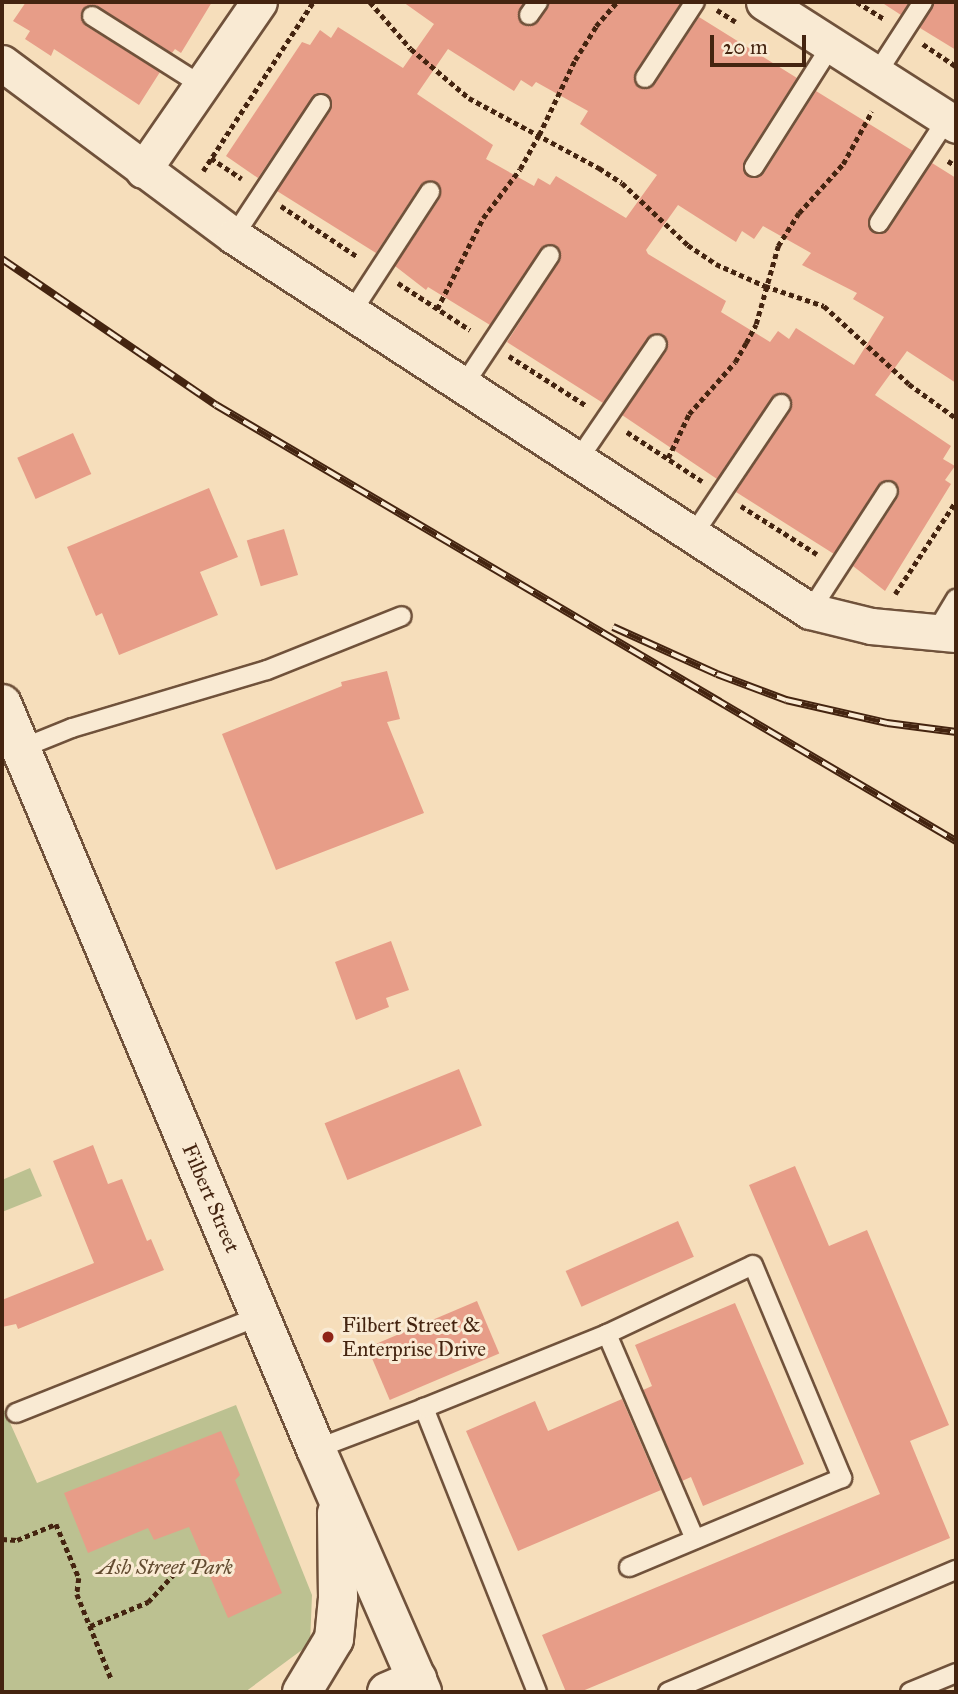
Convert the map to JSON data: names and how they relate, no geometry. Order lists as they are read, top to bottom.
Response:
{
  "streets": {
    "street": ["Filbert Street"]
  },
  "parks": ["Ash Street Park"],
  "places": ["Filbert Street & Enterprise Drive"],
  "scale_bar": "20 m"
}
